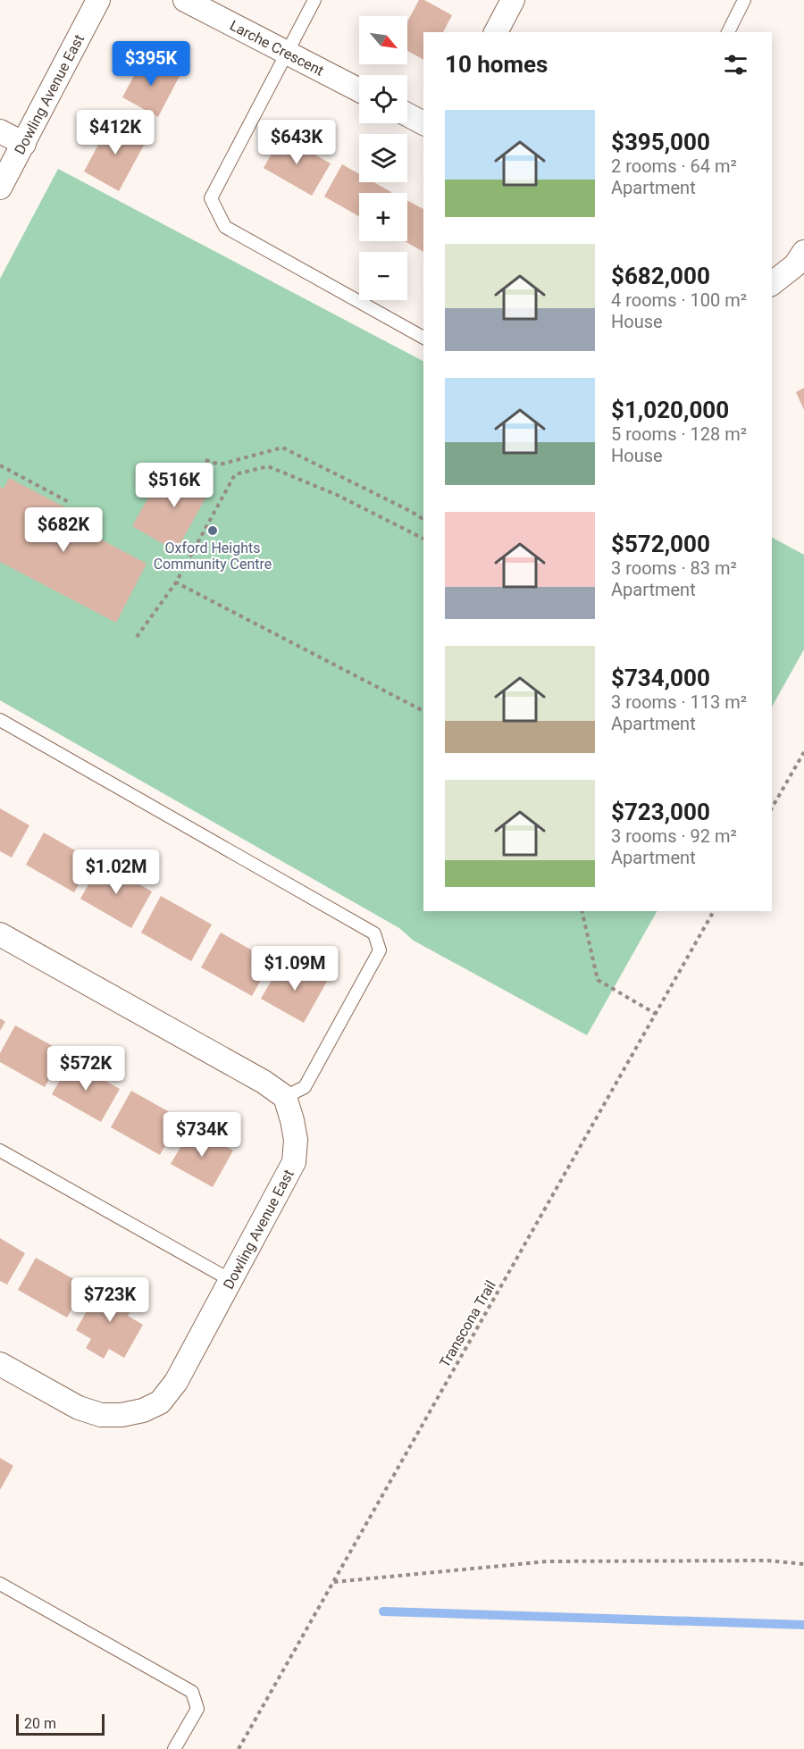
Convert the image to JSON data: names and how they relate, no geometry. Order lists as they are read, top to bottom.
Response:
{
  "streets": {
    "street": ["Larche Crescent", "Dowling Avenue East"],
    "path": ["Transcona Trail"]
  },
  "places": ["Oxford Heights Community Centre"],
  "scale_bar": "20 m",
  "north": "bottom right",
  "page": {
    "map_buttons": ["+", "−"],
    "heading": "10 homes",
    "price": [
      "$395K",
      "$412K",
      "$643K",
      "$516K",
      "$682K",
      "$1.02M",
      "$1.09M",
      "$572K",
      "$734K",
      "$723K"
    ],
    "list": [
      {
        "name": "$395,000",
        "note": "2 rooms · 64 m² · Apartment"
      },
      {
        "name": "$682,000",
        "note": "4 rooms · 100 m² · House"
      },
      {
        "name": "$1,020,000",
        "note": "5 rooms · 128 m² · House"
      },
      {
        "name": "$572,000",
        "note": "3 rooms · 83 m² · Apartment"
      },
      {
        "name": "$734,000",
        "note": "3 rooms · 113 m² · Apartment"
      },
      {
        "name": "$723,000",
        "note": "3 rooms · 92 m² · Apartment"
      }
    ],
    "scale": "20 m"
  }
}
